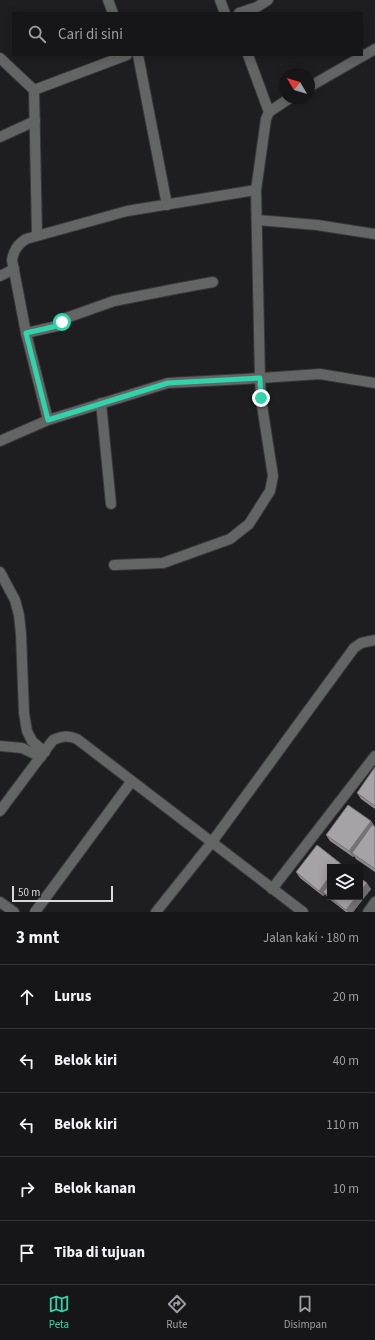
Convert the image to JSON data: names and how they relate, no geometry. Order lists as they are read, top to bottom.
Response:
{
  "scale_bar": "50 m",
  "north": "top left",
  "page": {
    "search": "Cari di sini",
    "scale": "50 m",
    "heading": ["3 mnt", "Jalan kaki · 180 m"],
    "list": [
      ["Lurus", "20 m"],
      ["Belok kiri", "40 m"],
      ["Belok kiri", "110 m"],
      ["Belok kanan", "10 m"],
      "Tiba di tujuan"
    ],
    "nav": ["Peta", "Rute", "Disimpan"]
  }
}
